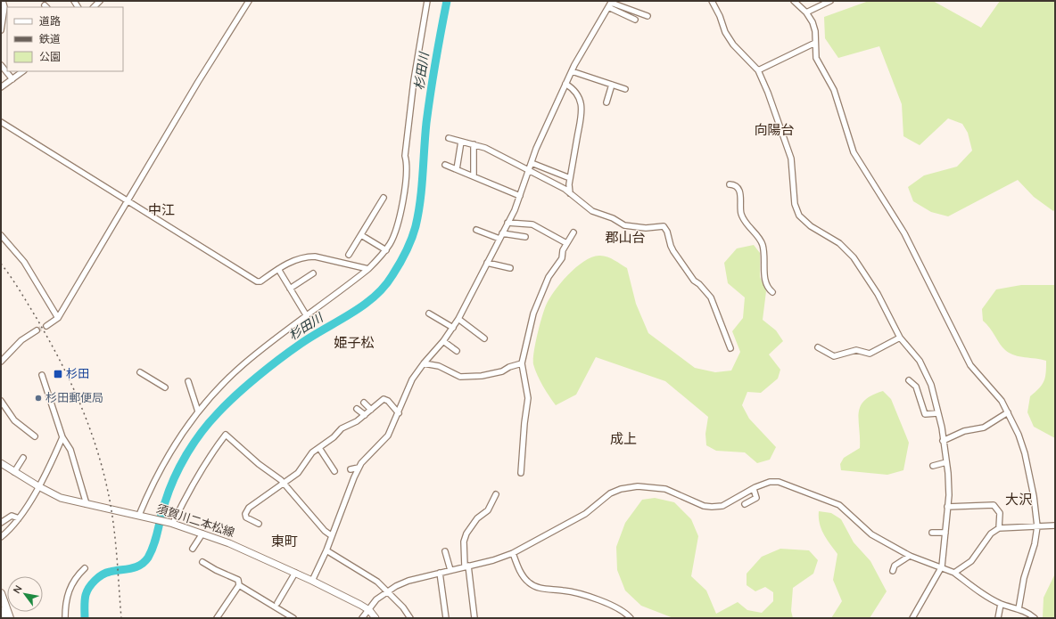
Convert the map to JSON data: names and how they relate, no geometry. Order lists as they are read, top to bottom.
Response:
{
  "streets": {
    "main road": ["須賀川二本松線"]
  },
  "districts": [
    "向陽台",
    "中江",
    "郡山台",
    "姫子松",
    "成上",
    "大沢",
    "東町"
  ],
  "water": ["杉田川"],
  "places": {
    "transit": ["杉田"],
    "other": ["杉田郵便局"]
  },
  "legend": ["道路", "鉄道", "公園"],
  "north": "top left"
}
